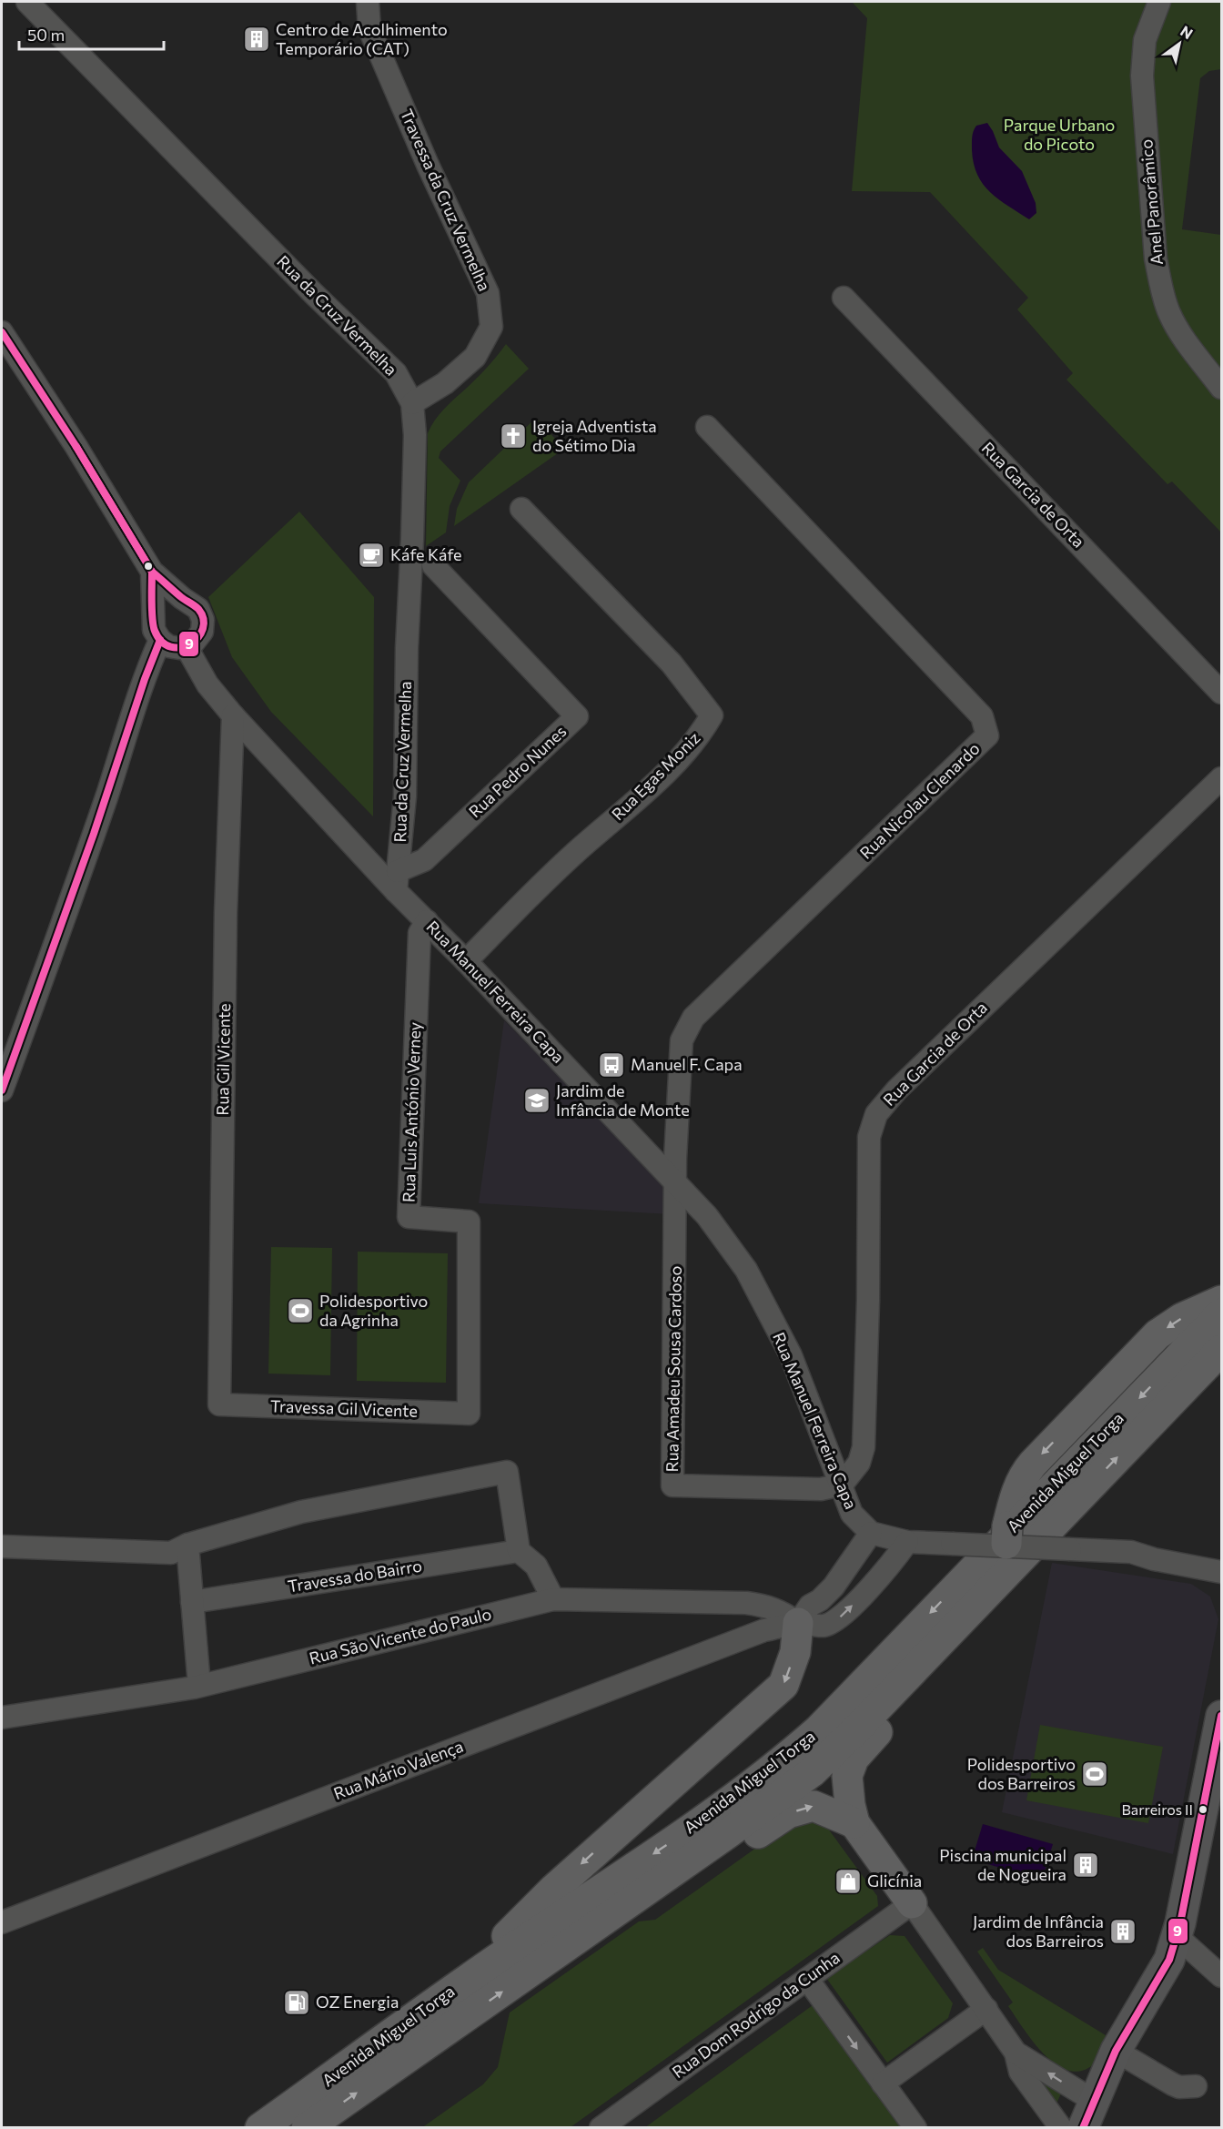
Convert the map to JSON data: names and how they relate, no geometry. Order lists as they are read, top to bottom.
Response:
{
  "streets": {
    "highway": ["Avenida Miguel Torga"],
    "street": [
      "Travessa da Cruz Vermelha",
      "Anel Panorâmico",
      "Rua da Cruz Vermelha",
      "Rua Garcia de Orta",
      "Rua Pedro Nunes",
      "Rua Egas Moniz",
      "Rua Nicolau Clenardo",
      "Rua Manuel Ferreira Capa",
      "Rua Gil Vicente",
      "Rua Luis António Verney",
      "Rua Amadeu Sousa Cardoso",
      "Travessa Gil Vicente",
      "Travessa do Bairro",
      "Rua São Vicente do Paulo",
      "Rua Mário Valença",
      "Rua Dom Rodrigo da Cunha"
    ]
  },
  "crossings": [
    ["Travessa da Cruz Vermelha", "Rua da Cruz Vermelha"],
    ["Rua da Cruz Vermelha", "Rua Pedro Nunes"],
    ["Rua da Cruz Vermelha", "Rua Manuel Ferreira Capa"],
    ["Rua Garcia de Orta", "Rua Manuel Ferreira Capa"],
    ["Rua Garcia de Orta", "Rua Amadeu Sousa Cardoso"],
    ["Rua Pedro Nunes", "Rua Manuel Ferreira Capa"],
    ["Rua Egas Moniz", "Rua Manuel Ferreira Capa"],
    ["Rua Nicolau Clenardo", "Rua Manuel Ferreira Capa"],
    ["Rua Nicolau Clenardo", "Rua Amadeu Sousa Cardoso"],
    ["Rua Manuel Ferreira Capa", "Rua Gil Vicente"],
    ["Rua Manuel Ferreira Capa", "Rua Luis António Verney"],
    ["Rua Manuel Ferreira Capa", "Rua Amadeu Sousa Cardoso"],
    ["Rua Gil Vicente", "Travessa Gil Vicente"],
    ["Rua Luis António Verney", "Travessa Gil Vicente"],
    ["Rua São Vicente do Paulo", "Rua Mário Valença"]
  ],
  "parks": ["Parque Urbano do Picoto"],
  "places": {
    "building": ["Centro de Acolhimento Temporário (CAT)", "Piscina municipal de Nogueira", "Jardim de Infância dos Barreiros"],
    "church": ["Igreja Adventista do Sétimo Dia"],
    "cafe": ["Káfe Káfe"],
    "bus stop": ["Manuel F. Capa"],
    "school or university": ["Jardim de Infância de Monte"],
    "sports": ["Polidesportivo da Agrinha", "Polidesportivo dos Barreiros"],
    "other": ["Barreiros II"],
    "shop": ["Glicínia"],
    "fuel station": ["OZ Energia"]
  },
  "lines": ["transit line 9"],
  "scale_bar": "50 m",
  "north": "top right"
}
